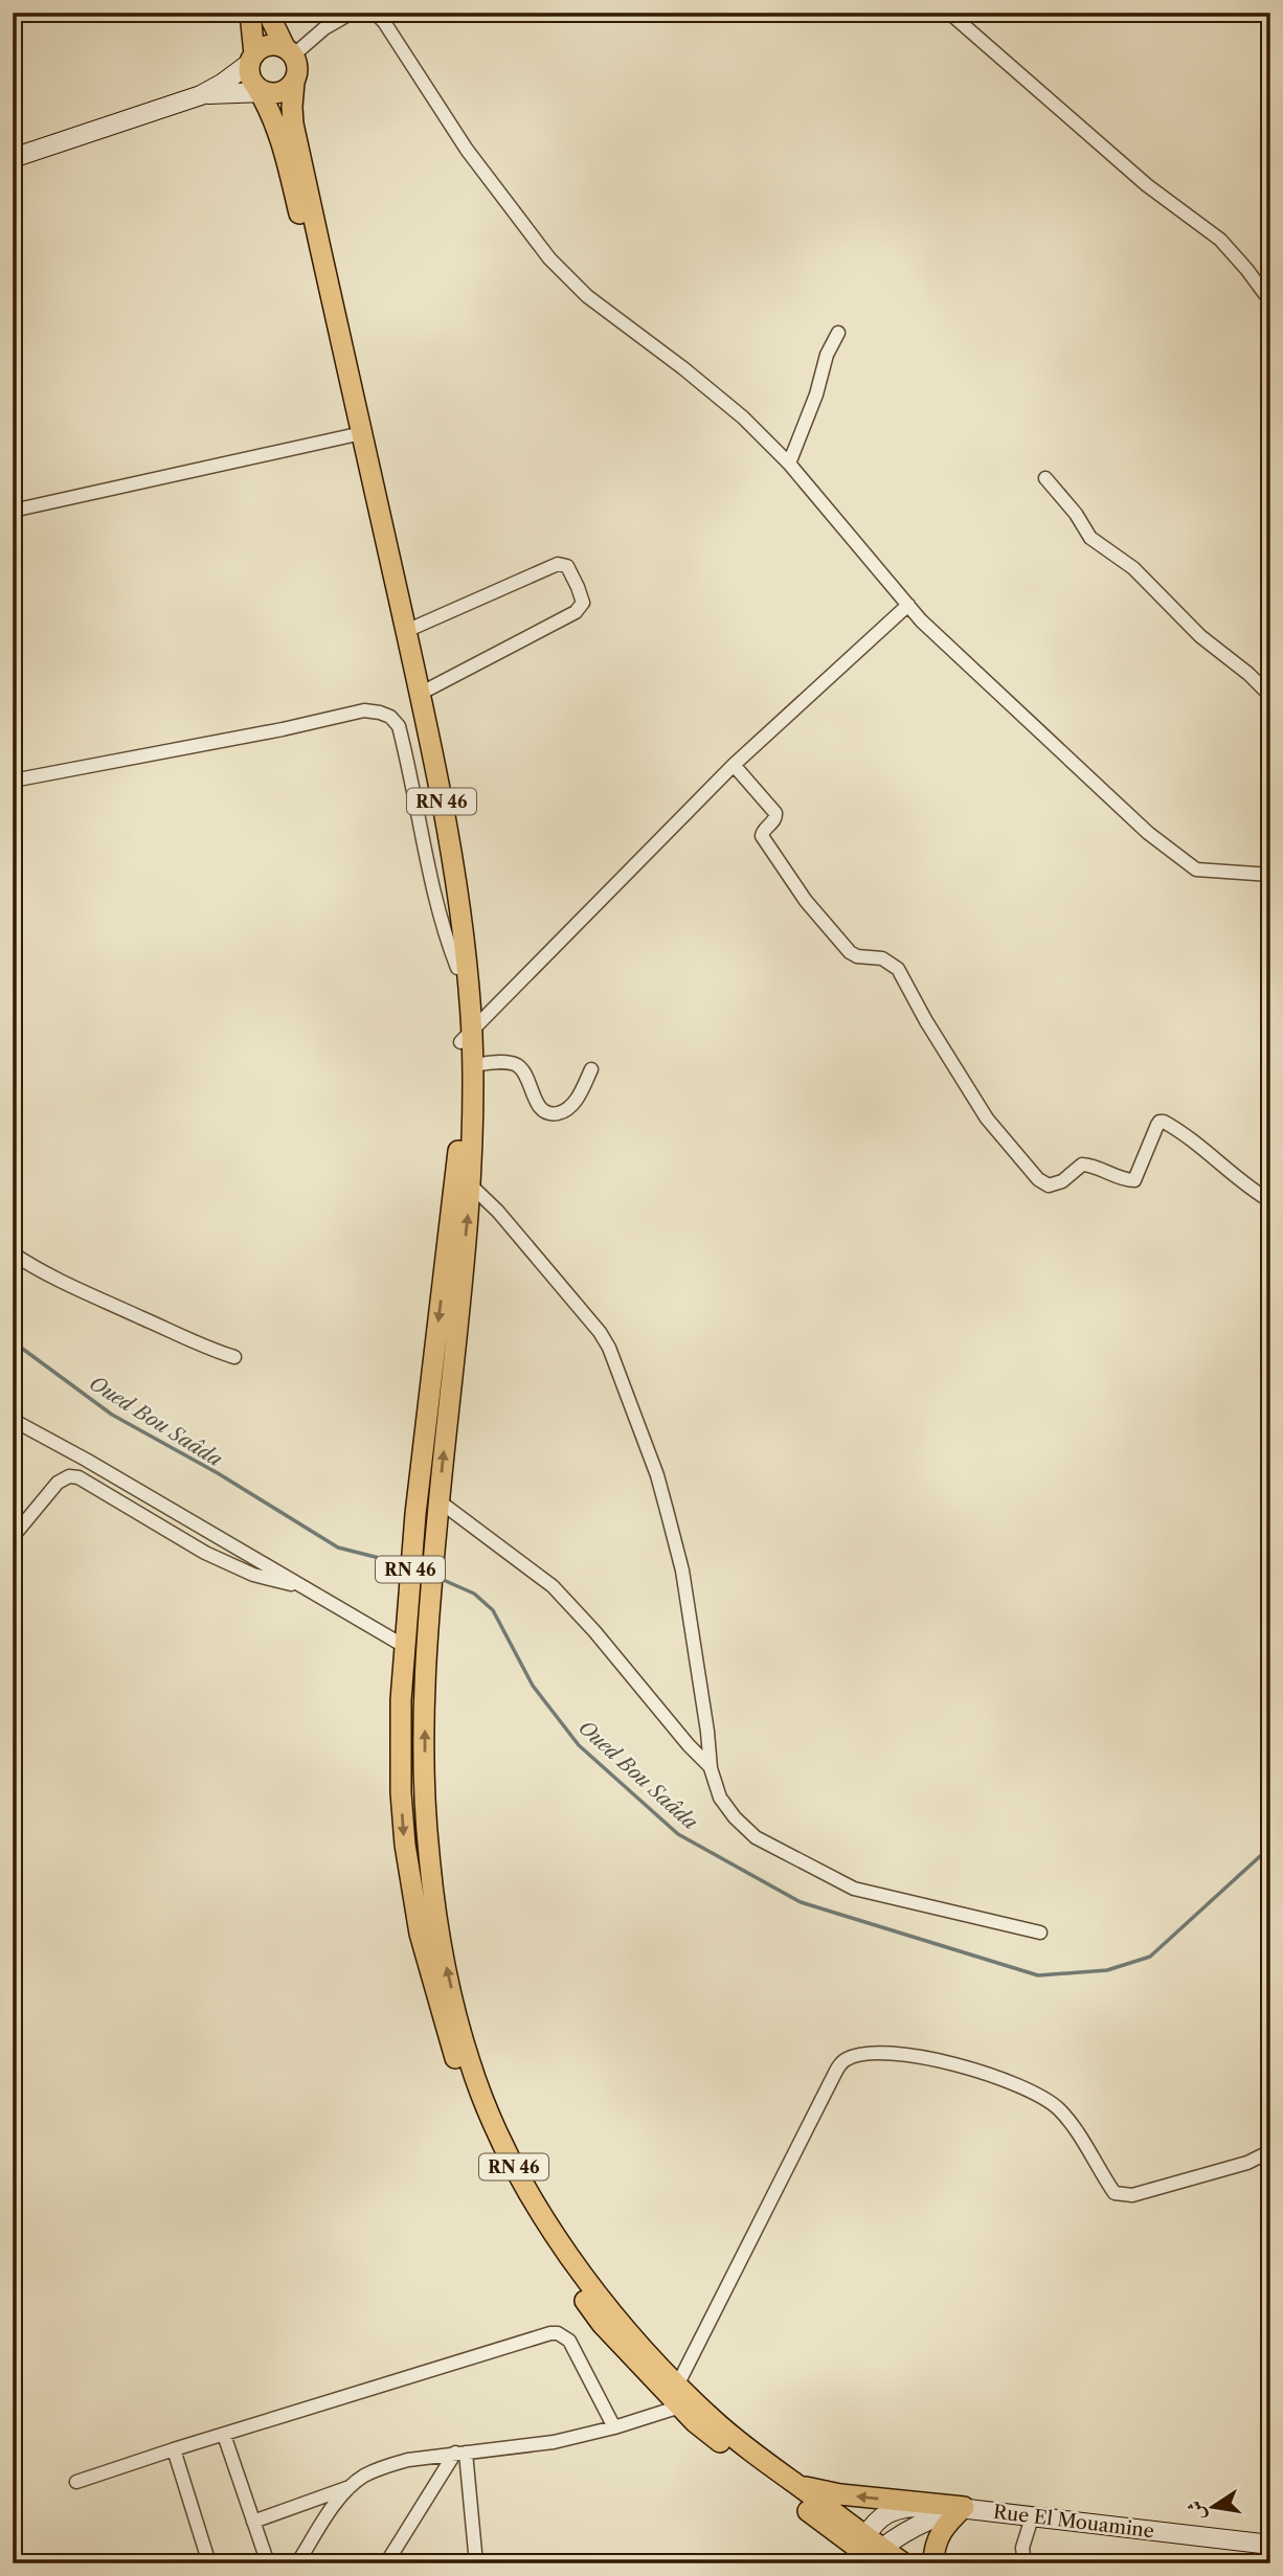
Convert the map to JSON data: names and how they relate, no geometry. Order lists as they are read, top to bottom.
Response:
{
  "streets": {
    "main road": ["RN 46", "Rue El Mouamine"]
  },
  "water": ["Oued Bou Saâda"],
  "north": "left"
}
